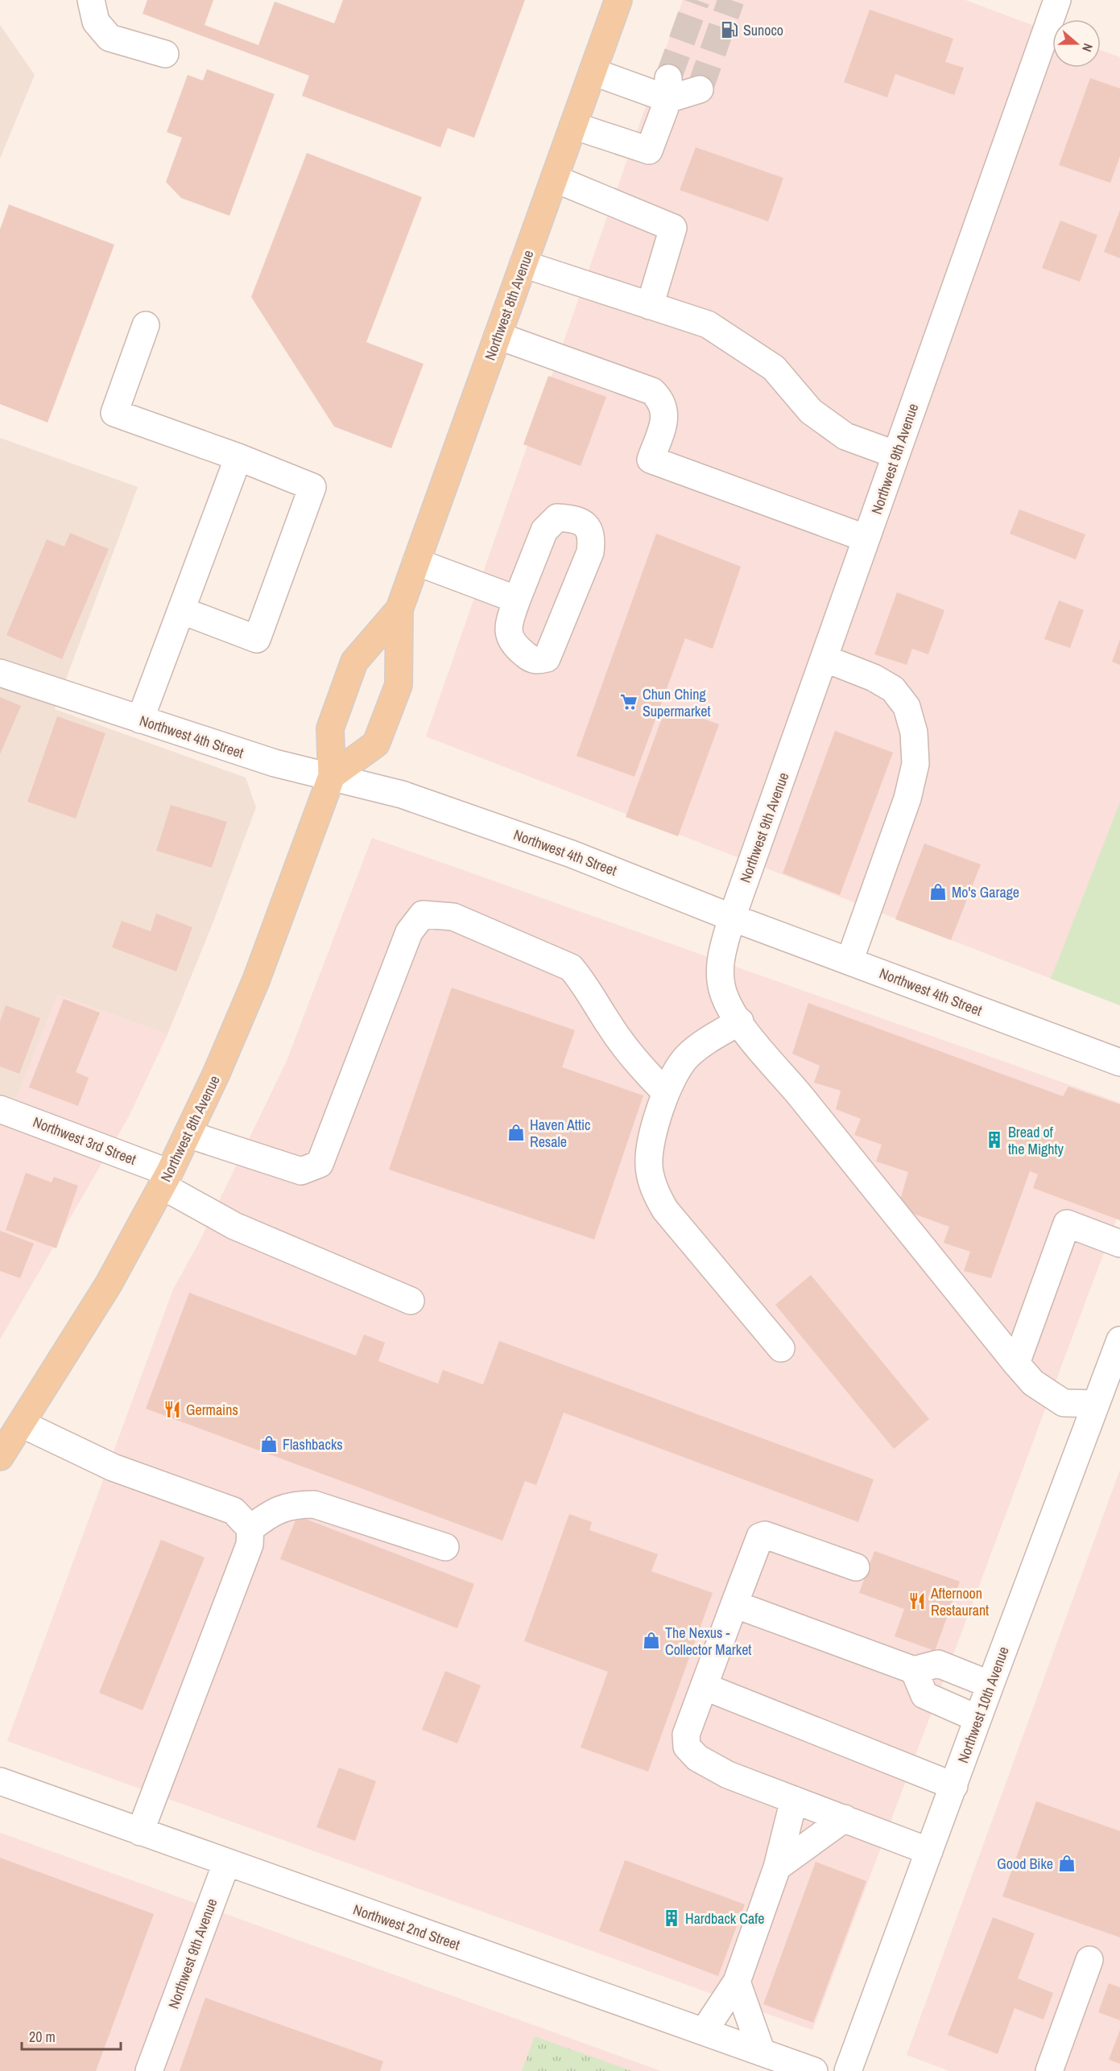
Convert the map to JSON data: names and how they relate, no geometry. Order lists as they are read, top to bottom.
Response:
{
  "streets": {
    "main road": ["Northwest 8th Avenue"],
    "street": [
      "Northwest 9th Avenue",
      "Northwest 4th Street",
      "Northwest 3rd Street",
      "Northwest 10th Avenue",
      "Northwest 2nd Street"
    ]
  },
  "crossings": [
    ["Northwest 8th Avenue", "Northwest 4th Street"],
    ["Northwest 8th Avenue", "Northwest 3rd Street"],
    ["Northwest 9th Avenue", "Northwest 4th Street"],
    ["Northwest 9th Avenue", "Northwest 10th Avenue"],
    ["Northwest 9th Avenue", "Northwest 2nd Street"]
  ],
  "places": {
    "fuel station": ["Sunoco"],
    "supermarket": ["Chun Ching Supermarket"],
    "shop": [
      "Mo's Garage",
      "Haven Attic Resale",
      "Flashbacks",
      "The Nexus - Collector Market",
      "Good Bike"
    ],
    "building": ["Bread of the Mighty", "Hardback Cafe"],
    "restaurant": ["Germains", "Afternoon Restaurant"]
  },
  "scale_bar": "20 m",
  "north": "right"
}
